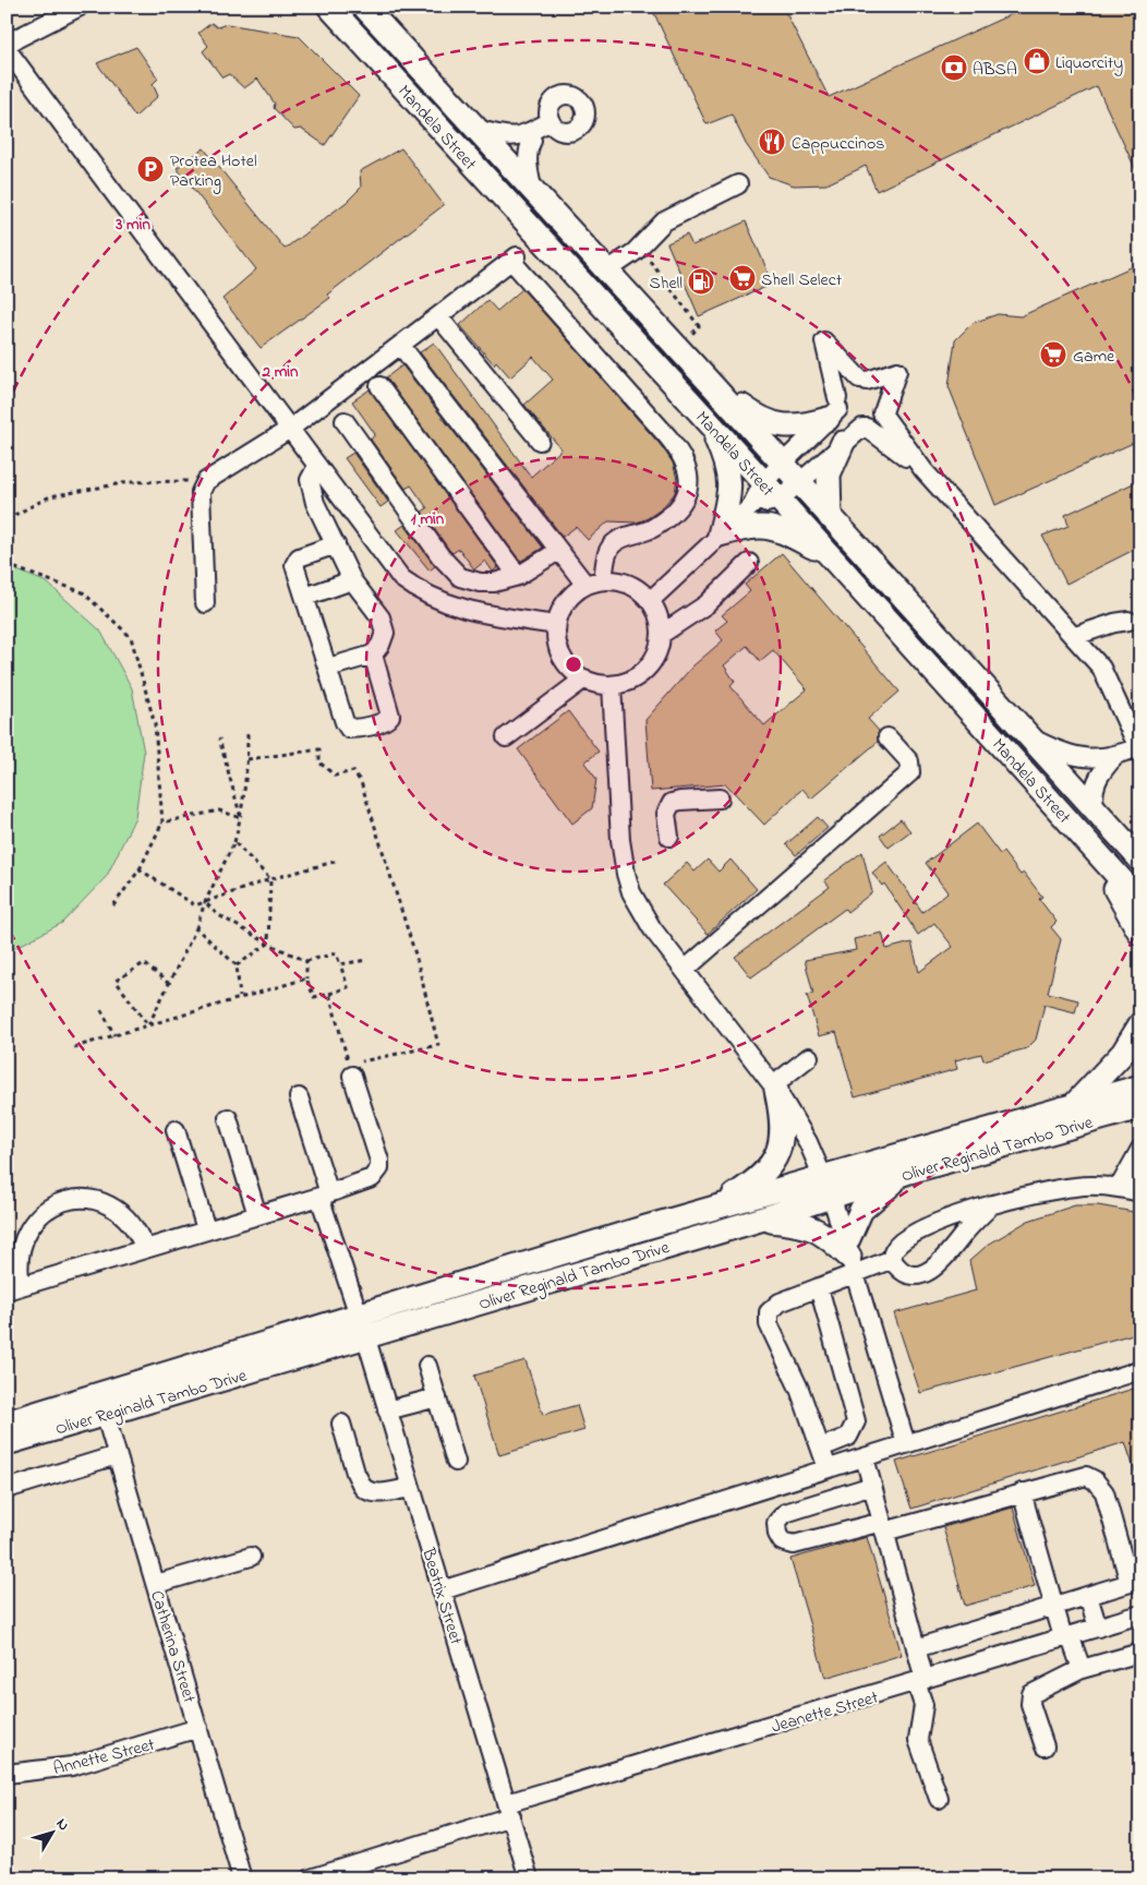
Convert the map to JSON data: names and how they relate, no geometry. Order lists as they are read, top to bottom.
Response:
{
  "streets": {
    "main road": ["Mandela Street", "Oliver Reginald Tambo Drive"],
    "street": [
      "Beatrix Street",
      "Catherina Street",
      "Jeanette Street",
      "Annette Street"
    ]
  },
  "crossings": [
    ["Oliver Reginald Tambo Drive", "Beatrix Street"],
    ["Oliver Reginald Tambo Drive", "Catherina Street"],
    ["Beatrix Street", "Jeanette Street"],
    ["Catherina Street", "Annette Street"]
  ],
  "places": {
    "shop": ["Liquorcity"],
    "bank": ["ABSA"],
    "restaurant": ["Cappuccinos"],
    "parking": ["Protea Hotel Parking"],
    "supermarket": ["Shell Select", "Game"],
    "fuel station": ["Shell"]
  },
  "north": "top right",
  "rings": ["3 min", "2 min", "1 min"]
}
